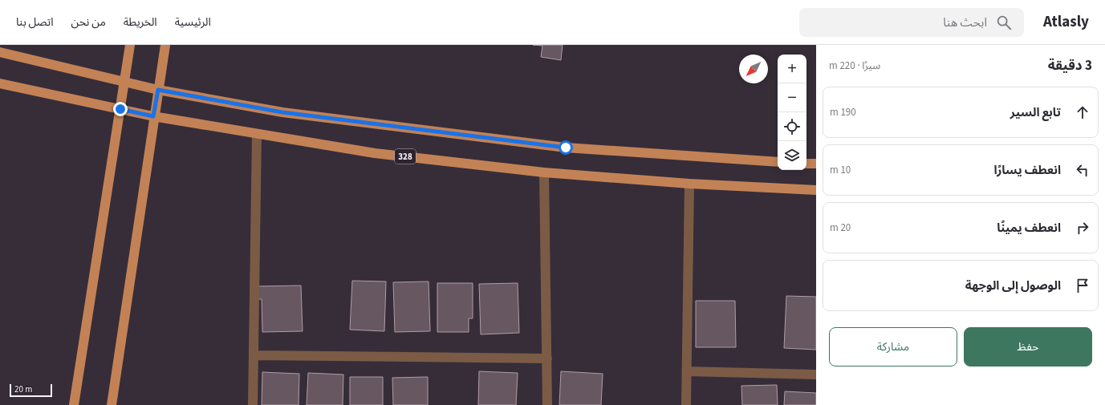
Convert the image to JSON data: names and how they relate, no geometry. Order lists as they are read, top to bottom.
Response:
{
  "streets": {
    "main road": ["328"]
  },
  "scale_bar": "20 m",
  "north": "bottom left",
  "page": {
    "header": "Atlasly",
    "search": "ابحث هنا",
    "nav": [
      "الرئيسية",
      "الخريطة",
      "من نحن",
      "اتصل بنا"
    ],
    "heading": ["3 دقيقة", "سيرًا · 220 m"],
    "map_buttons": ["+", "−"],
    "list": [
      ["تابع السير", "190 m"],
      ["انعطف يسارًا", "10 m"],
      ["انعطف يمينًا", "20 m"],
      "الوصول إلى الوجهة"
    ],
    "buttons": ["حفظ", "مشاركة"],
    "scale": "20 m"
  }
}
